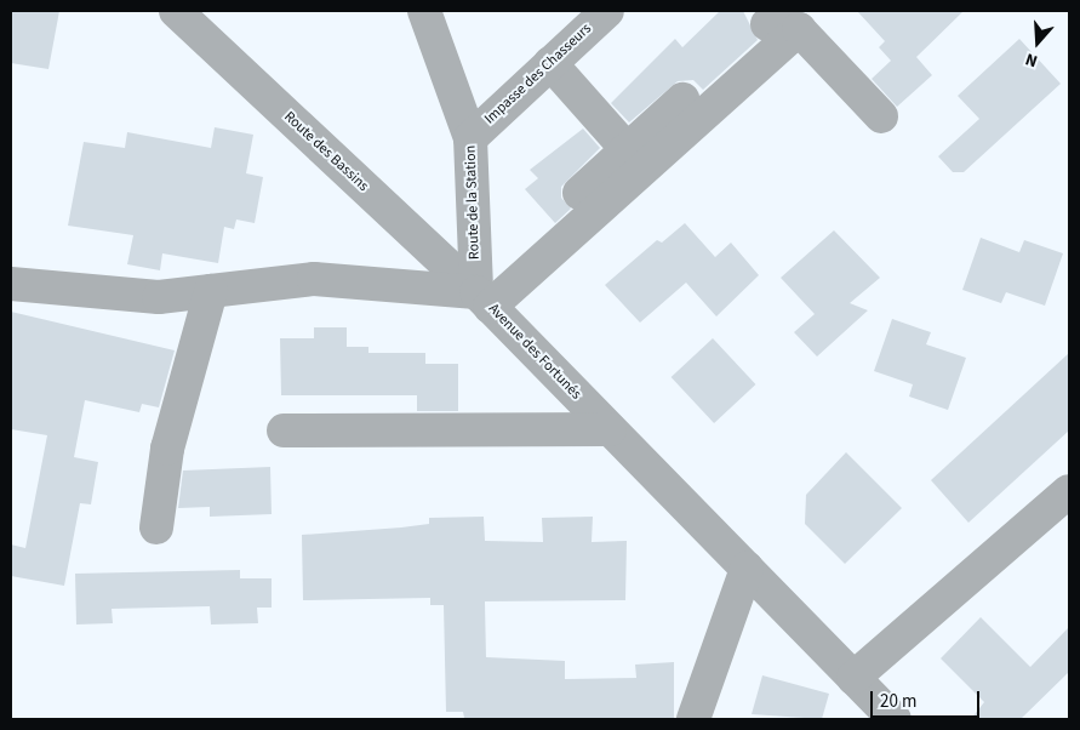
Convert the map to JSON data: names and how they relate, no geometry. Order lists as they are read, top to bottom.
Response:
{
  "streets": {
    "street": [
      "Impasse des Chasseurs",
      "Route des Bassins",
      "Route de la Station",
      "Avenue des Fortunés"
    ]
  },
  "crossings": [
    ["Impasse des Chasseurs", "Route de la Station"],
    ["Route des Bassins", "Route de la Station"],
    ["Route des Bassins", "Avenue des Fortunés"],
    ["Route de la Station", "Avenue des Fortunés"]
  ],
  "scale_bar": "20 m",
  "north": "bottom"
}
